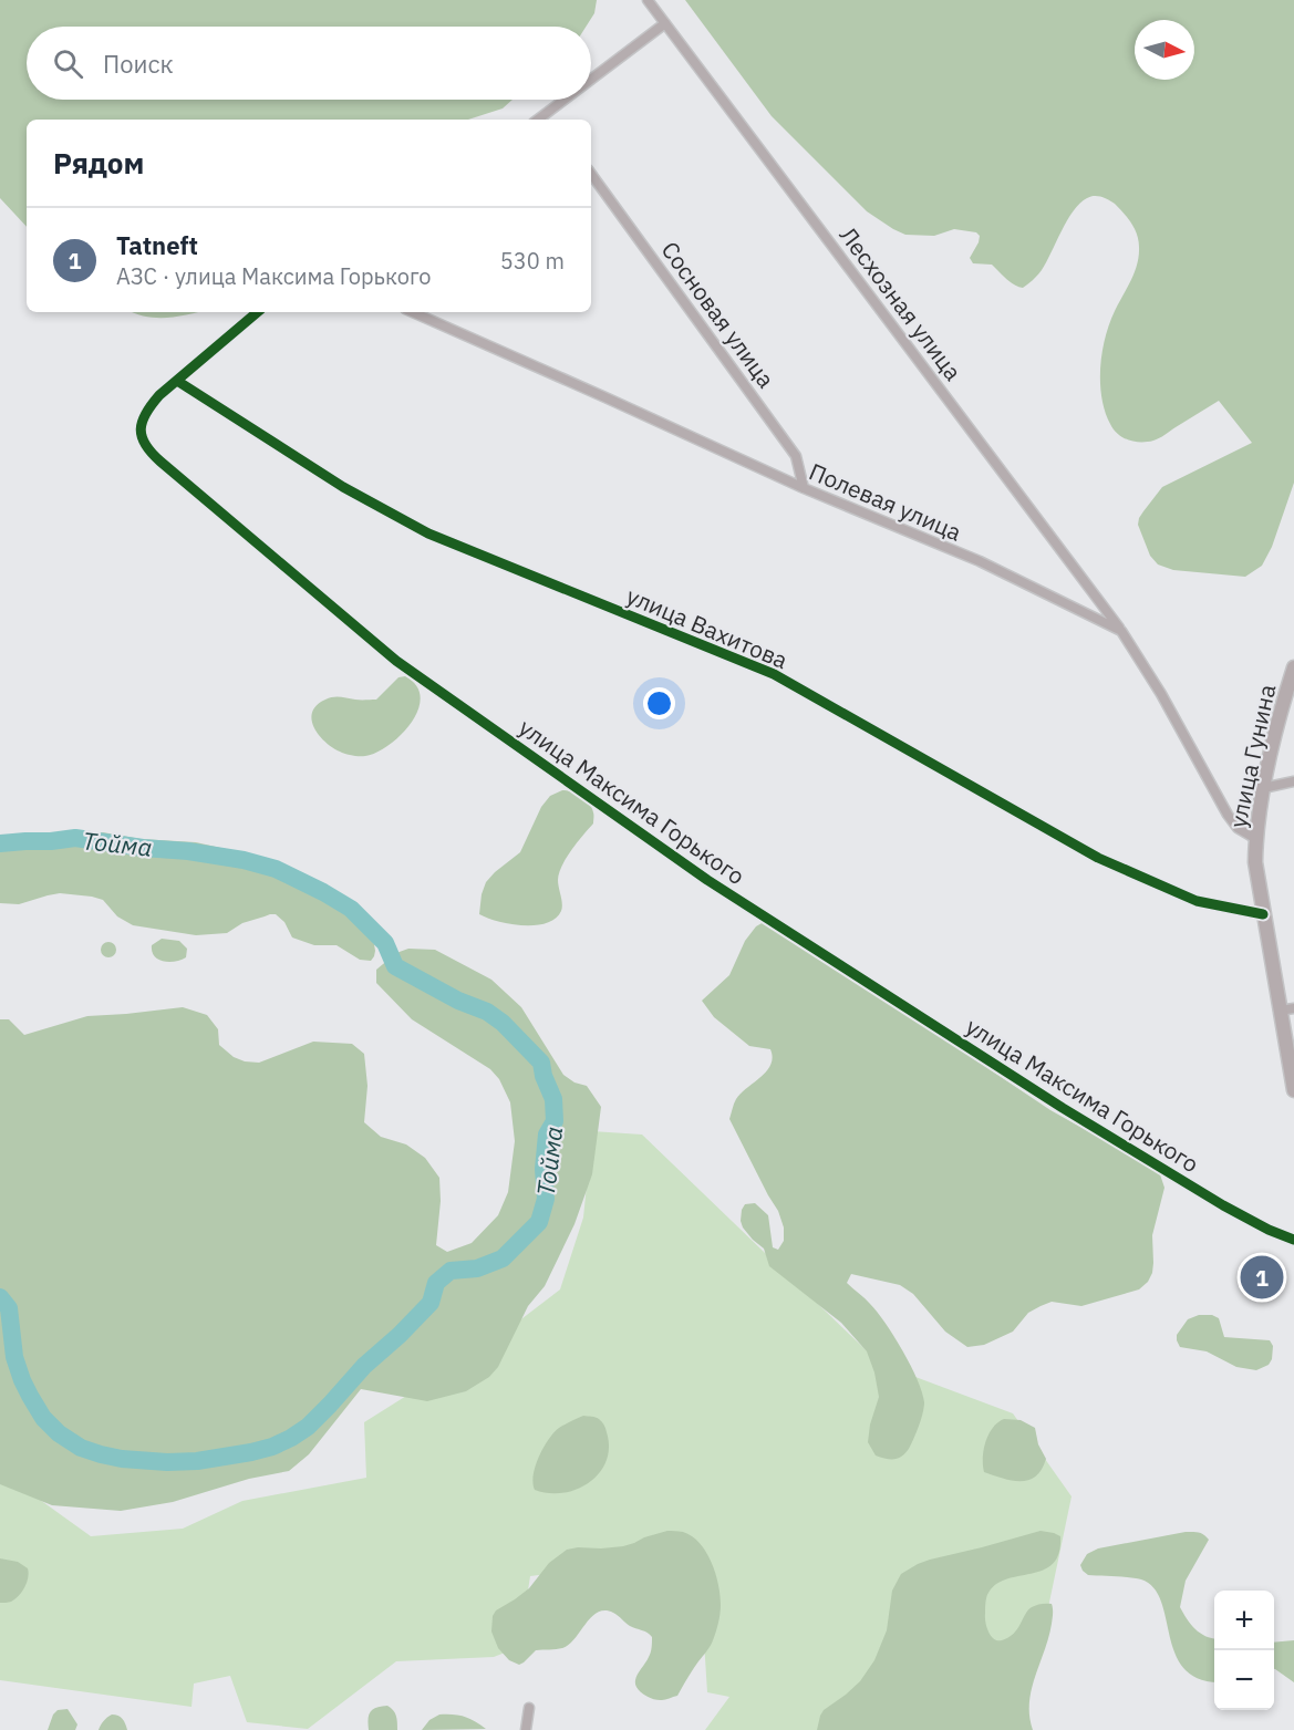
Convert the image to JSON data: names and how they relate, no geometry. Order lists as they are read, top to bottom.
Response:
{
  "streets": {
    "main road": ["улица Гунина"],
    "street": [
      "Лесхозная улица",
      "Сосновая улица",
      "Полевая улица",
      "улица Вахитова",
      "улица Максима Горького"
    ]
  },
  "crossings": [
    ["Лесхозная улица", "Полевая улица"],
    ["Сосновая улица", "Полевая улица"],
    ["улица Вахитова", "улица Гунина"],
    ["улица Вахитова", "улица Максима Горького"]
  ],
  "water": ["Тойма"],
  "north": "right",
  "page": {
    "search": "Поиск",
    "heading": "Рядом",
    "list": [
      {
        "mark": "1",
        "name": "Tatneft",
        "note": "АЗС · улица Максима Горького",
        "value": "530 m"
      }
    ],
    "pins": "1",
    "map_buttons": ["+", "−"]
  }
}
